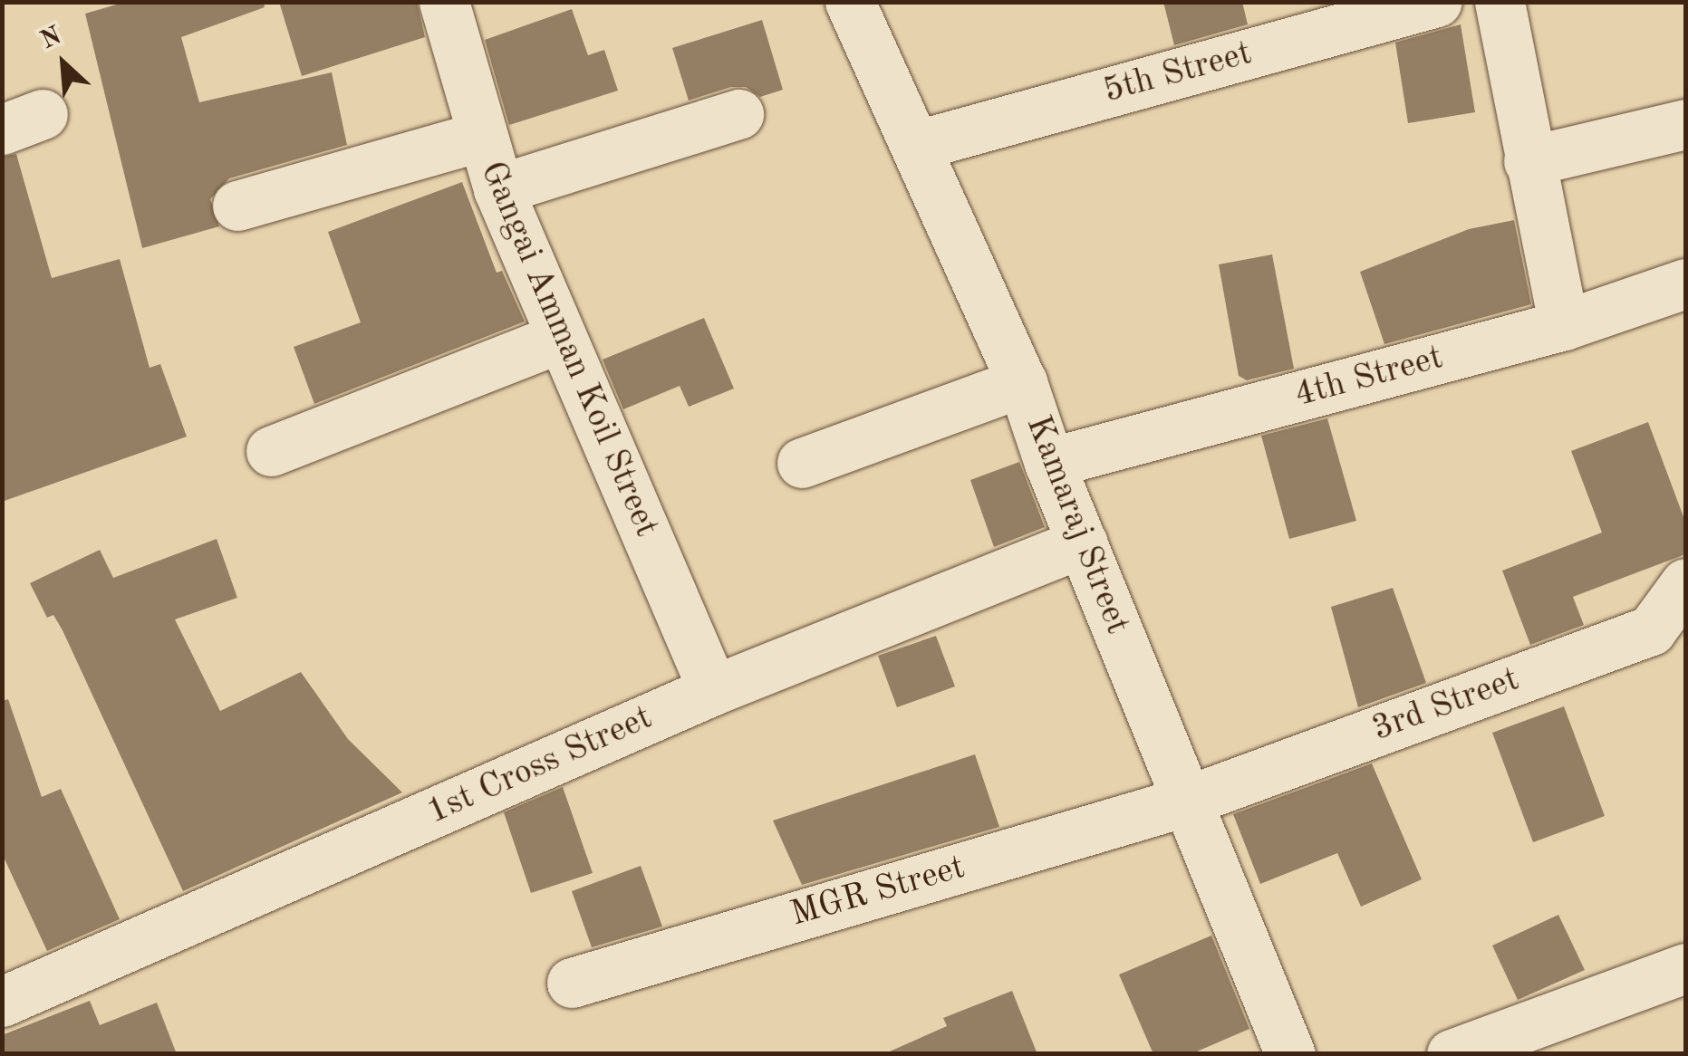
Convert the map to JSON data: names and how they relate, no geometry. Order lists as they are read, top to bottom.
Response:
{
  "streets": {
    "street": [
      "5th Street",
      "Gangai Amman Koil Street",
      "4th Street",
      "Kamaraj Street",
      "3rd Street",
      "1st Cross Street",
      "MGR Street"
    ]
  },
  "crossings": [
    ["5th Street", "Kamaraj Street"],
    ["Gangai Amman Koil Street", "1st Cross Street"],
    ["4th Street", "Kamaraj Street"],
    ["Kamaraj Street", "3rd Street"],
    ["Kamaraj Street", "1st Cross Street"],
    ["Kamaraj Street", "MGR Street"],
    ["3rd Street", "MGR Street"]
  ],
  "north": "top left"
}
